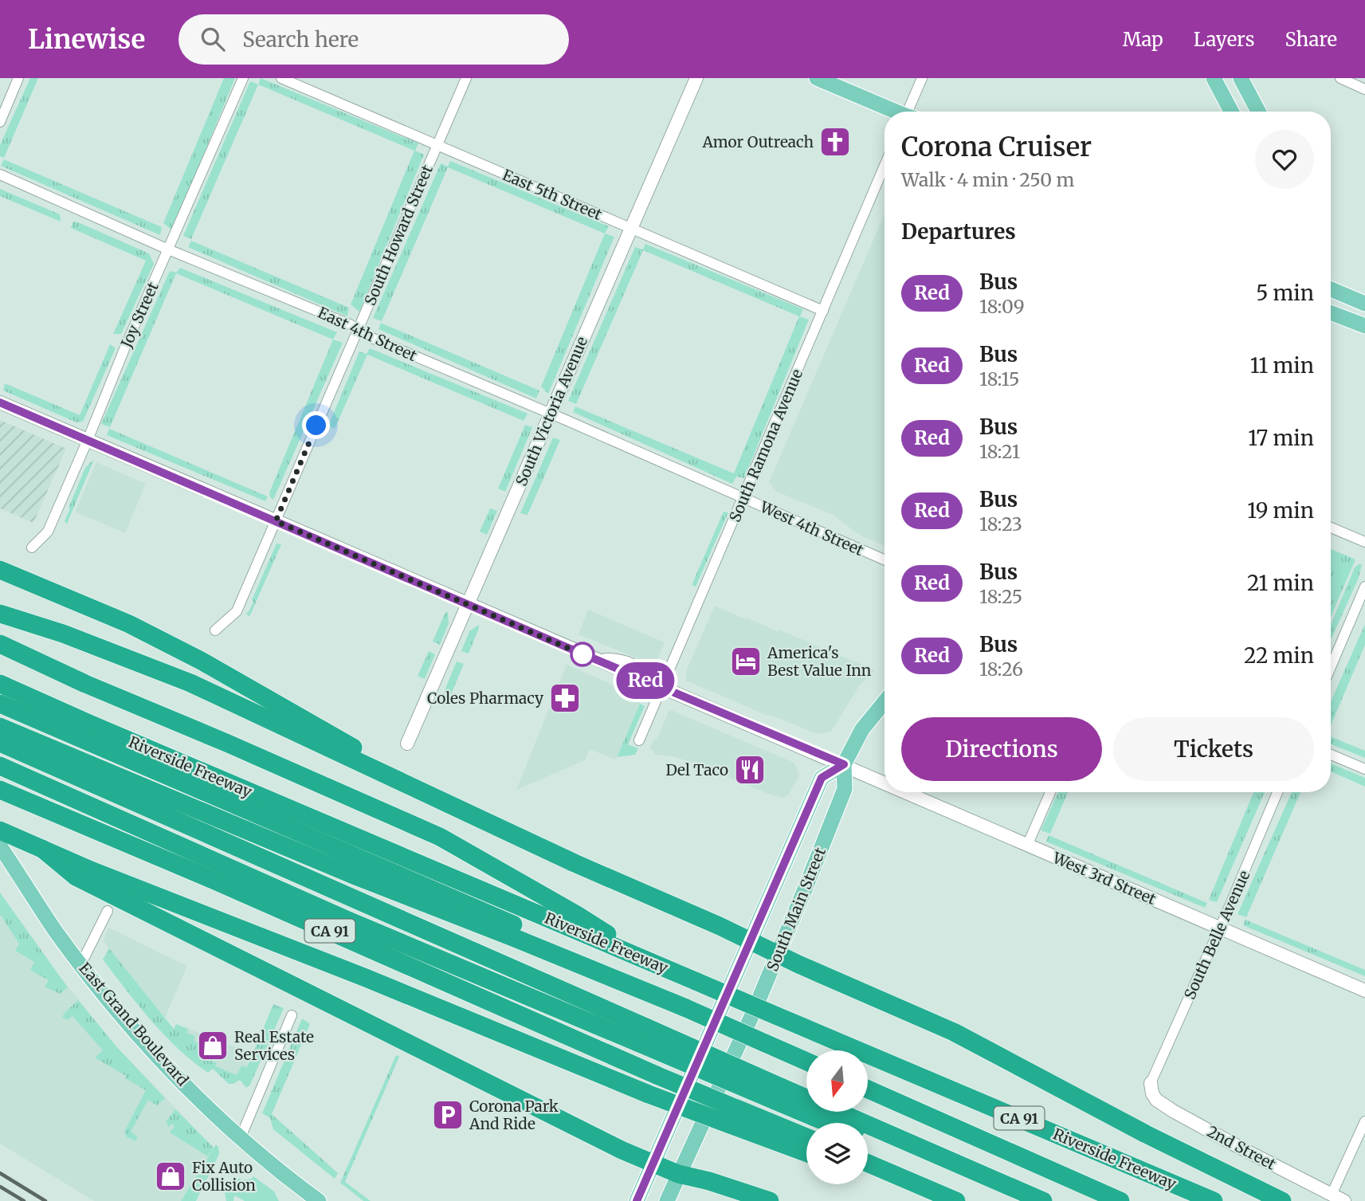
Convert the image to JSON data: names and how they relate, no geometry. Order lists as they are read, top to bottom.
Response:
{
  "streets": {
    "highway": ["Riverside Freeway", "CA 91"],
    "main road": ["South Main Street", "East Grand Boulevard"],
    "street": [
      "East 5th Street",
      "South Howard Street",
      "Joy Street",
      "East 4th Street",
      "South Victoria Avenue",
      "South Ramona Avenue",
      "West 4th Street",
      "West 3rd Street",
      "South Belle Avenue",
      "2nd Street"
    ]
  },
  "crossings": [
    ["East 5th Street", "South Howard Street"],
    ["East 5th Street", "South Victoria Avenue"],
    ["East 5th Street", "South Ramona Avenue"],
    ["South Howard Street", "East 4th Street"],
    ["South Howard Street", "West 3rd Street"],
    ["Joy Street", "East 4th Street"],
    ["Joy Street", "West 3rd Street"],
    ["East 4th Street", "South Victoria Avenue"],
    ["East 4th Street", "South Ramona Avenue"],
    ["East 4th Street", "West 4th Street"],
    ["South Victoria Avenue", "West 3rd Street"],
    ["South Ramona Avenue", "West 4th Street"],
    ["South Ramona Avenue", "West 3rd Street"],
    ["West 3rd Street", "South Main Street"],
    ["West 3rd Street", "South Belle Avenue"],
    ["South Belle Avenue", "2nd Street"]
  ],
  "places": {
    "church": ["Amor Outreach"],
    "hotel": ["America's Best Value Inn"],
    "pharmacy": ["Coles Pharmacy"],
    "restaurant": ["Del Taco"],
    "shop": ["Real Estate Services", "Fix Auto Collision"],
    "parking": ["Corona Park And Ride"]
  },
  "lines": ["bus line Red"],
  "north": "bottom",
  "page": {
    "header": "Linewise",
    "search": "Search here",
    "nav": ["Map", "Layers", "Share"],
    "on_map": "Red",
    "heading": [
      ["Corona Cruiser", "Walk · 4 min · 250 m"],
      "Departures"
    ],
    "list": [
      {
        "mark": "Red",
        "name": "Bus",
        "note": "18:09",
        "value": "5 min"
      },
      {
        "mark": "Red",
        "name": "Bus",
        "note": "18:15",
        "value": "11 min"
      },
      {
        "mark": "Red",
        "name": "Bus",
        "note": "18:21",
        "value": "17 min"
      },
      {
        "mark": "Red",
        "name": "Bus",
        "note": "18:23",
        "value": "19 min"
      },
      {
        "mark": "Red",
        "name": "Bus",
        "note": "18:25",
        "value": "21 min"
      },
      {
        "mark": "Red",
        "name": "Bus",
        "note": "18:26",
        "value": "22 min"
      }
    ],
    "buttons": ["Directions", "Tickets"]
  }
}
